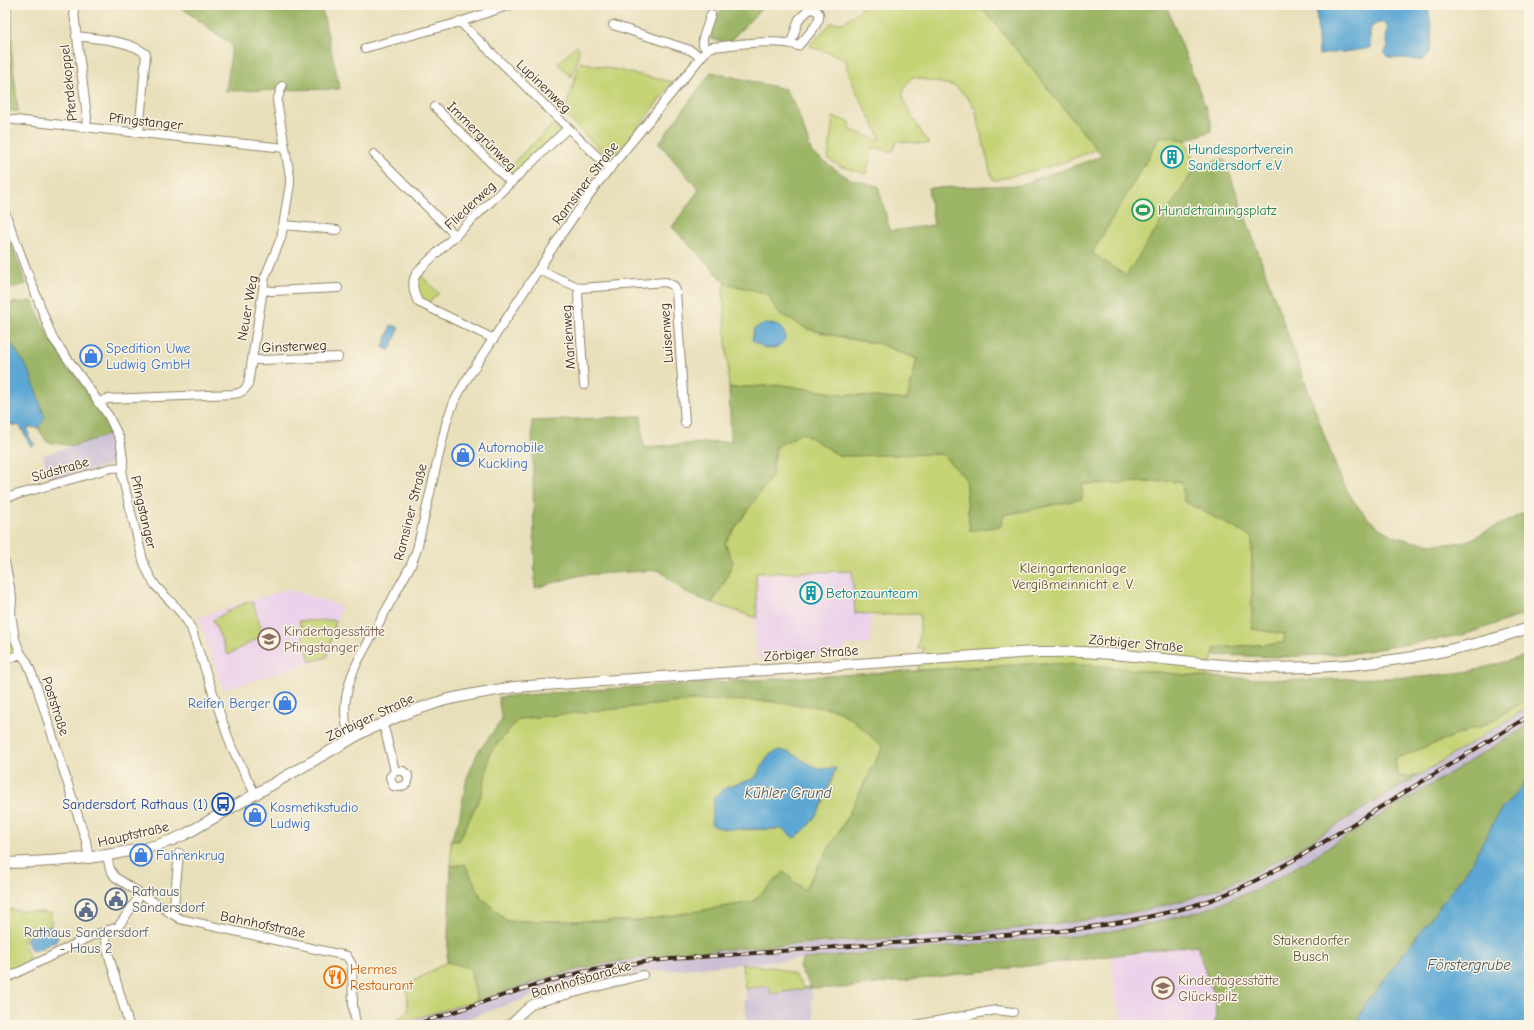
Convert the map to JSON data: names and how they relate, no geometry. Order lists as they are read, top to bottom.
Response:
{
  "streets": {
    "street": [
      "Pferdekoppel",
      "Lupinenweg",
      "Pfingstanger",
      "Immergrünweg",
      "Ramsiner Straße",
      "Fliederweg",
      "Neuer Weg",
      "Luisenweg",
      "Marienweg",
      "Ginsterweg",
      "Südstraße",
      "Zörbiger Straße",
      "Poststraße",
      "Hauptstraße",
      "Bahnhofstraße",
      "Bahnhofsbaracke"
    ]
  },
  "crossings": [
    ["Pferdekoppel", "Pfingstanger"],
    ["Lupinenweg", "Ramsiner Straße"],
    ["Lupinenweg", "Fliederweg"],
    ["Pfingstanger", "Neuer Weg"],
    ["Pfingstanger", "Südstraße"],
    ["Pfingstanger", "Zörbiger Straße"],
    ["Pfingstanger", "Hauptstraße"],
    ["Immergrünweg", "Fliederweg"],
    ["Ramsiner Straße", "Fliederweg"],
    ["Ramsiner Straße", "Luisenweg"],
    ["Ramsiner Straße", "Zörbiger Straße"],
    ["Neuer Weg", "Ginsterweg"],
    ["Luisenweg", "Marienweg"],
    ["Zörbiger Straße", "Hauptstraße"],
    ["Poststraße", "Hauptstraße"],
    ["Hauptstraße", "Bahnhofstraße"]
  ],
  "water": ["Kühler Grund", "Förstergrube"],
  "parks": ["Kleingartenanlage Vergißmeinnicht e. V.", "Stakendorfer Busch"],
  "places": {
    "building": ["Hundesportverein Sandersdorf e.V.", "Betonzaunteam"],
    "sports": ["Hundetrainingsplatz"],
    "shop": [
      "Spedition Uwe Ludwig GmbH",
      "Automobile Kuckling",
      "Reifen Berger",
      "Kosmetikstudio Ludwig",
      "Fahrenkrug"
    ],
    "school or university": ["Kindertagesstätte Pfingstanger", "Kindertagesstätte Glückspilz"],
    "bus stop": ["Sandersdorf, Rathaus (1)"],
    "public building": ["Rathaus Sandersdorf", "Rathaus Sandersdorf - Haus 2"],
    "restaurant": ["Hermes Restaurant"]
  }
}
